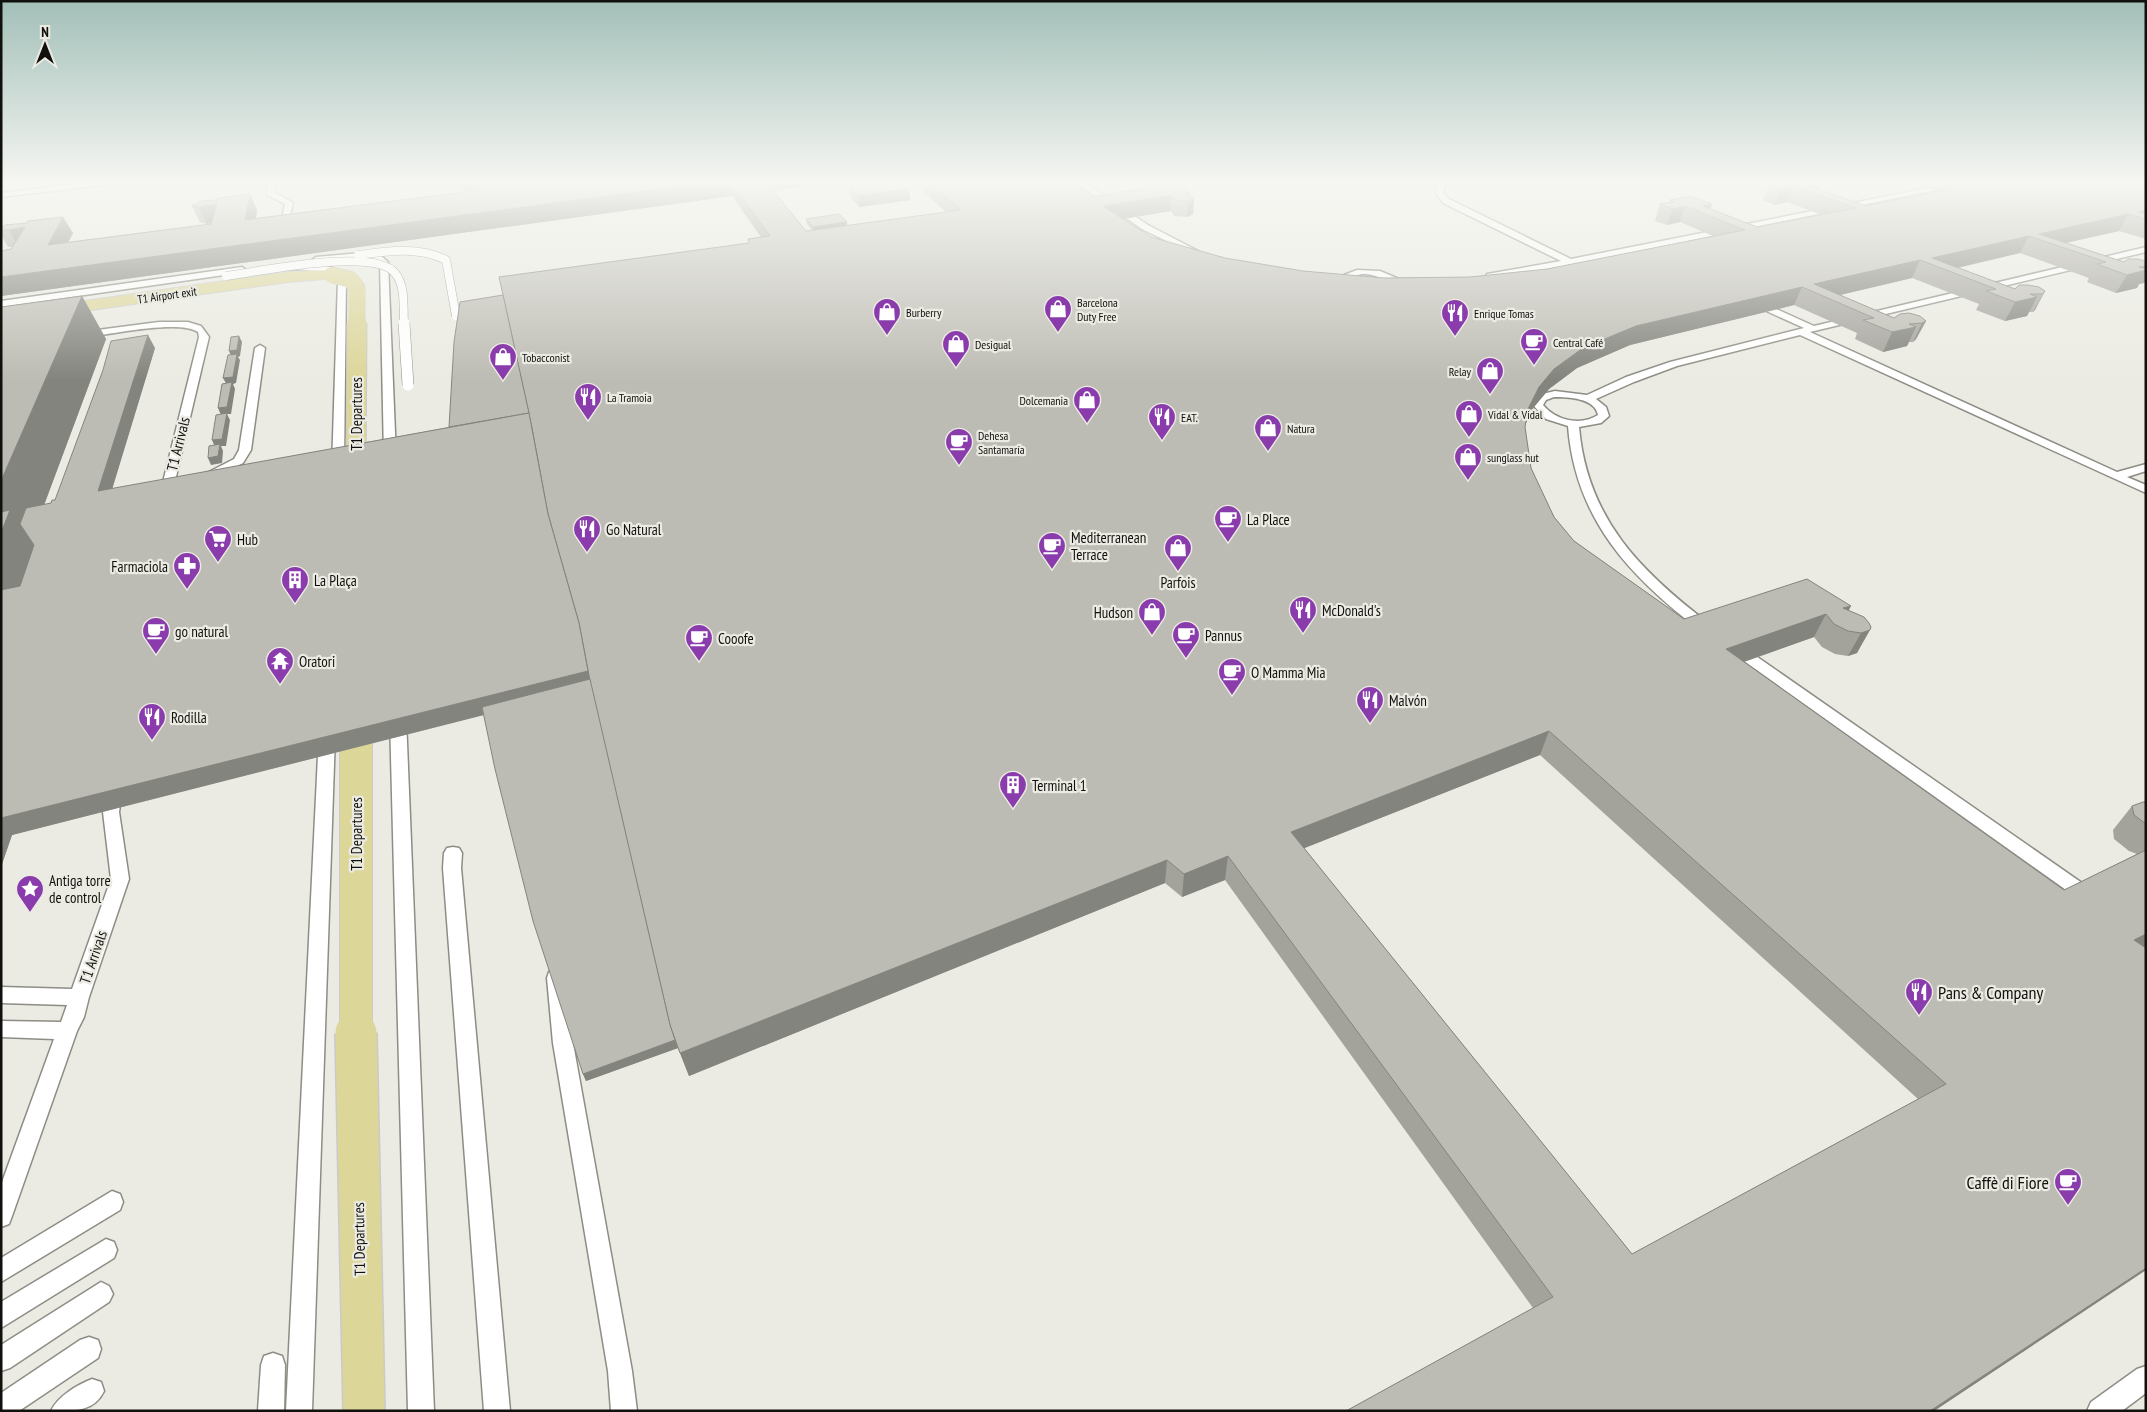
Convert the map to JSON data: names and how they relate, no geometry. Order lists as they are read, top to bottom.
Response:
{
  "streets": {
    "main road": ["T1 Airport exit", "T1 Departures"],
    "lane": ["T1 Arrivals"]
  },
  "crossings": [
    ["T1 Airport exit", "T1 Departures"]
  ],
  "places": {
    "shop": [
      "Barcelona Duty Free",
      "Burberry",
      "Desigual",
      "Tobacconist",
      "Relay",
      "Dolcemania",
      "Vidal & Vidal",
      "Natura",
      "sunglass hut",
      "Parfois",
      "Hudson"
    ],
    "restaurant": [
      "Enrique Tomas",
      "La Tramoia",
      "EAT.",
      "Go Natural",
      "McDonald's",
      "Malvón",
      "Rodilla",
      "Pans & Company"
    ],
    "cafe": [
      "Central Café",
      "Dehesa Santamaría",
      "La Place",
      "Mediterranean Terrace",
      "go natural",
      "Pannus",
      "Cooofe",
      "O Mamma Mia",
      "Caffè di Fiore"
    ],
    "supermarket": ["Hub"],
    "pharmacy": ["Farmaciola"],
    "building": ["La Plaça", "Terminal 1"],
    "temple": ["Oratori"],
    "place": ["Antiga torre de control"]
  },
  "north": "top"
}
